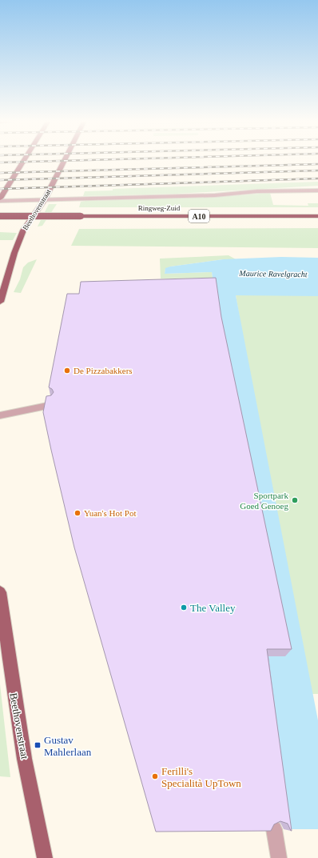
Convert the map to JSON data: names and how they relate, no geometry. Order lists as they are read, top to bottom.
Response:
{
  "streets": {
    "highway": ["Ringweg-Zuid", "A10"],
    "main road": ["Beethovenstraat"]
  },
  "water": ["Maurice Ravelgracht"],
  "places": {
    "other": [
      "De Pizzabakkers",
      "Sportpark Goed Genoeg",
      "Yuan's Hot Pot",
      "The Valley",
      "Ferilli's Specialità UpTown"
    ],
    "transit": ["Gustav Mahlerlaan"]
  }
}
